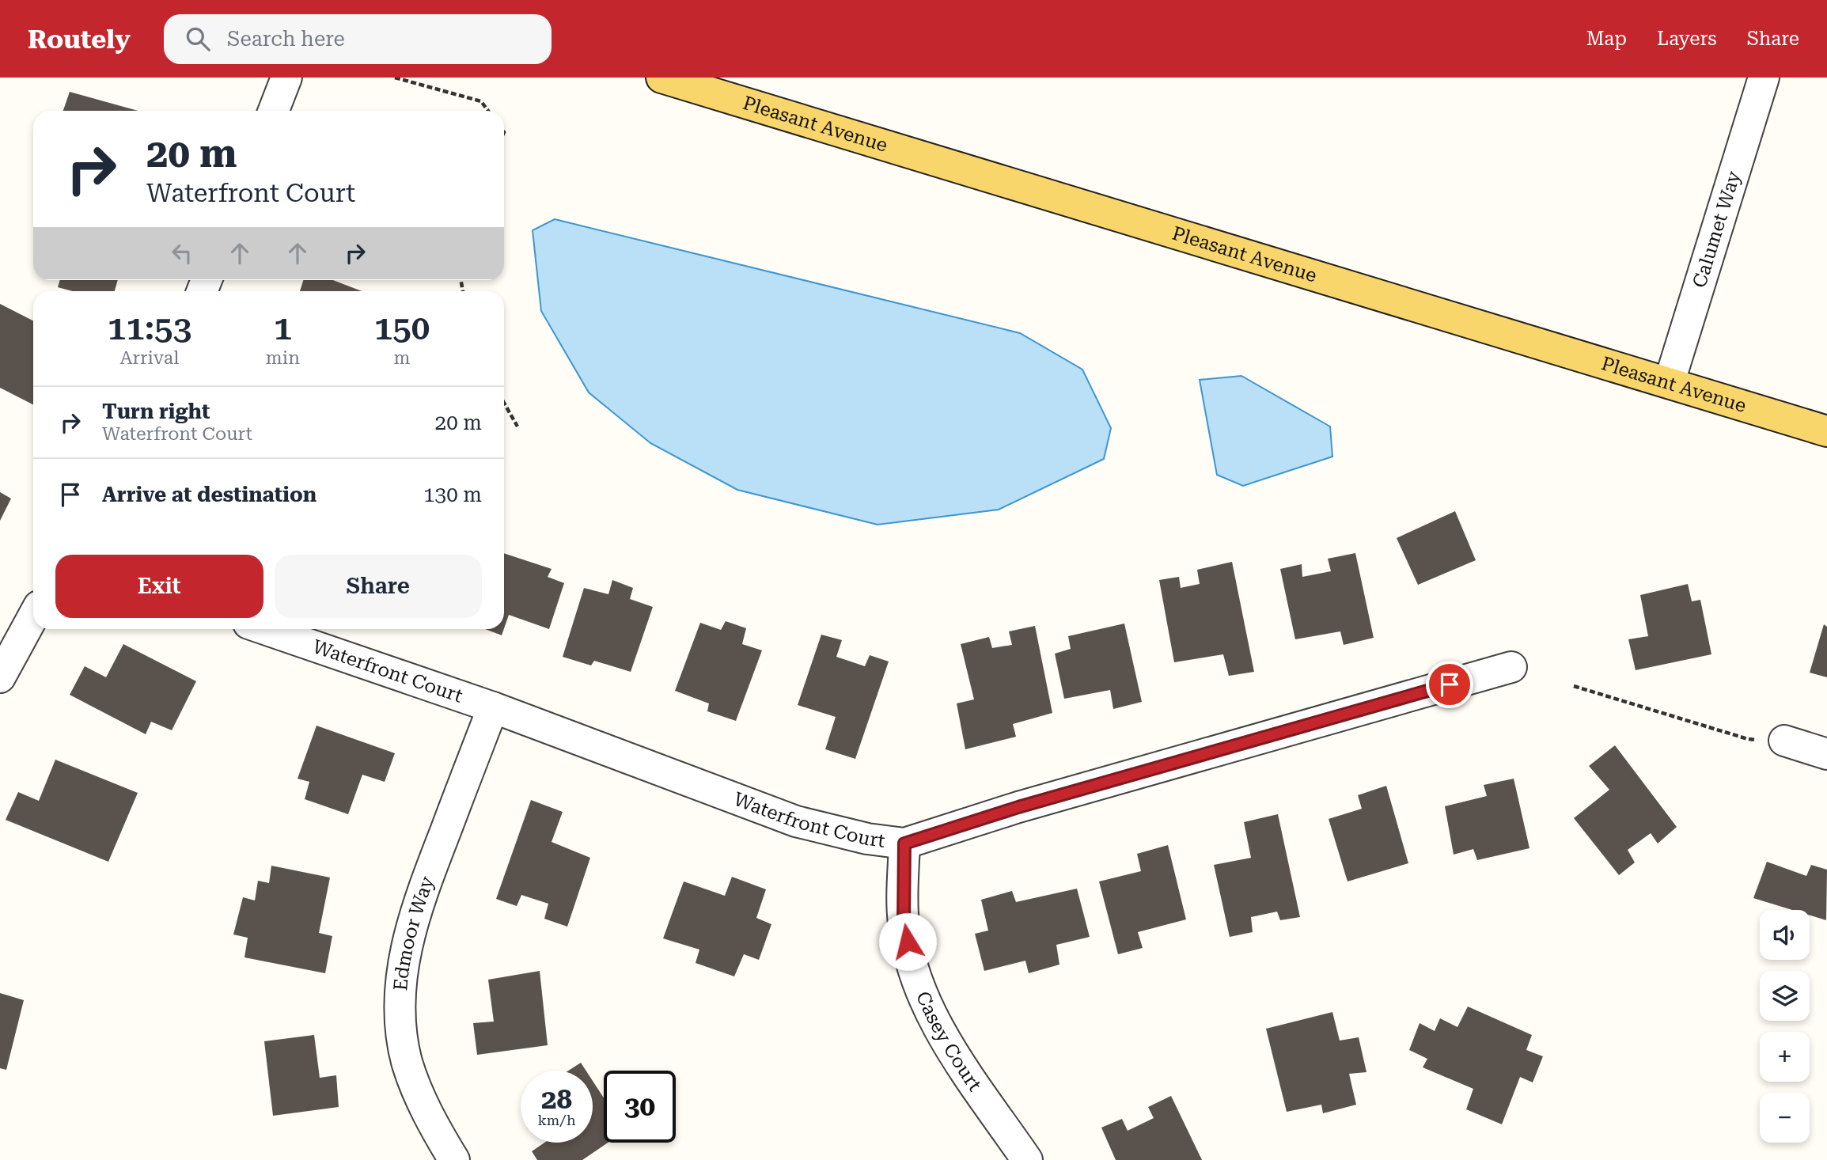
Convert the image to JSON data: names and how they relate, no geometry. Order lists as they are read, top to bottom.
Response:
{
  "streets": {
    "main road": ["Pleasant Avenue"],
    "street": [
      "Calumet Way",
      "Waterfront Court",
      "Edmoor Way",
      "Casey Court"
    ]
  },
  "crossings": [
    ["Pleasant Avenue", "Calumet Way"],
    ["Waterfront Court", "Edmoor Way"],
    ["Waterfront Court", "Casey Court"]
  ],
  "page": {
    "header": "Routely",
    "search": "Search here",
    "nav": ["Map", "Layers", "Share"],
    "turn": ["20 m", "Waterfront Court"],
    "eta": [
      "11:53",
      "Arrival",
      "1",
      "min",
      "150",
      "m"
    ],
    "list": [
      {
        "name": "Turn right",
        "note": "Waterfront Court",
        "value": "20 m"
      },
      {
        "name": "Arrive at destination",
        "value": "130 m"
      }
    ],
    "buttons": ["Exit", "Share"],
    "map_buttons": ["+", "−"],
    "speed": "28 km/h",
    "limit": "30"
  }
}
